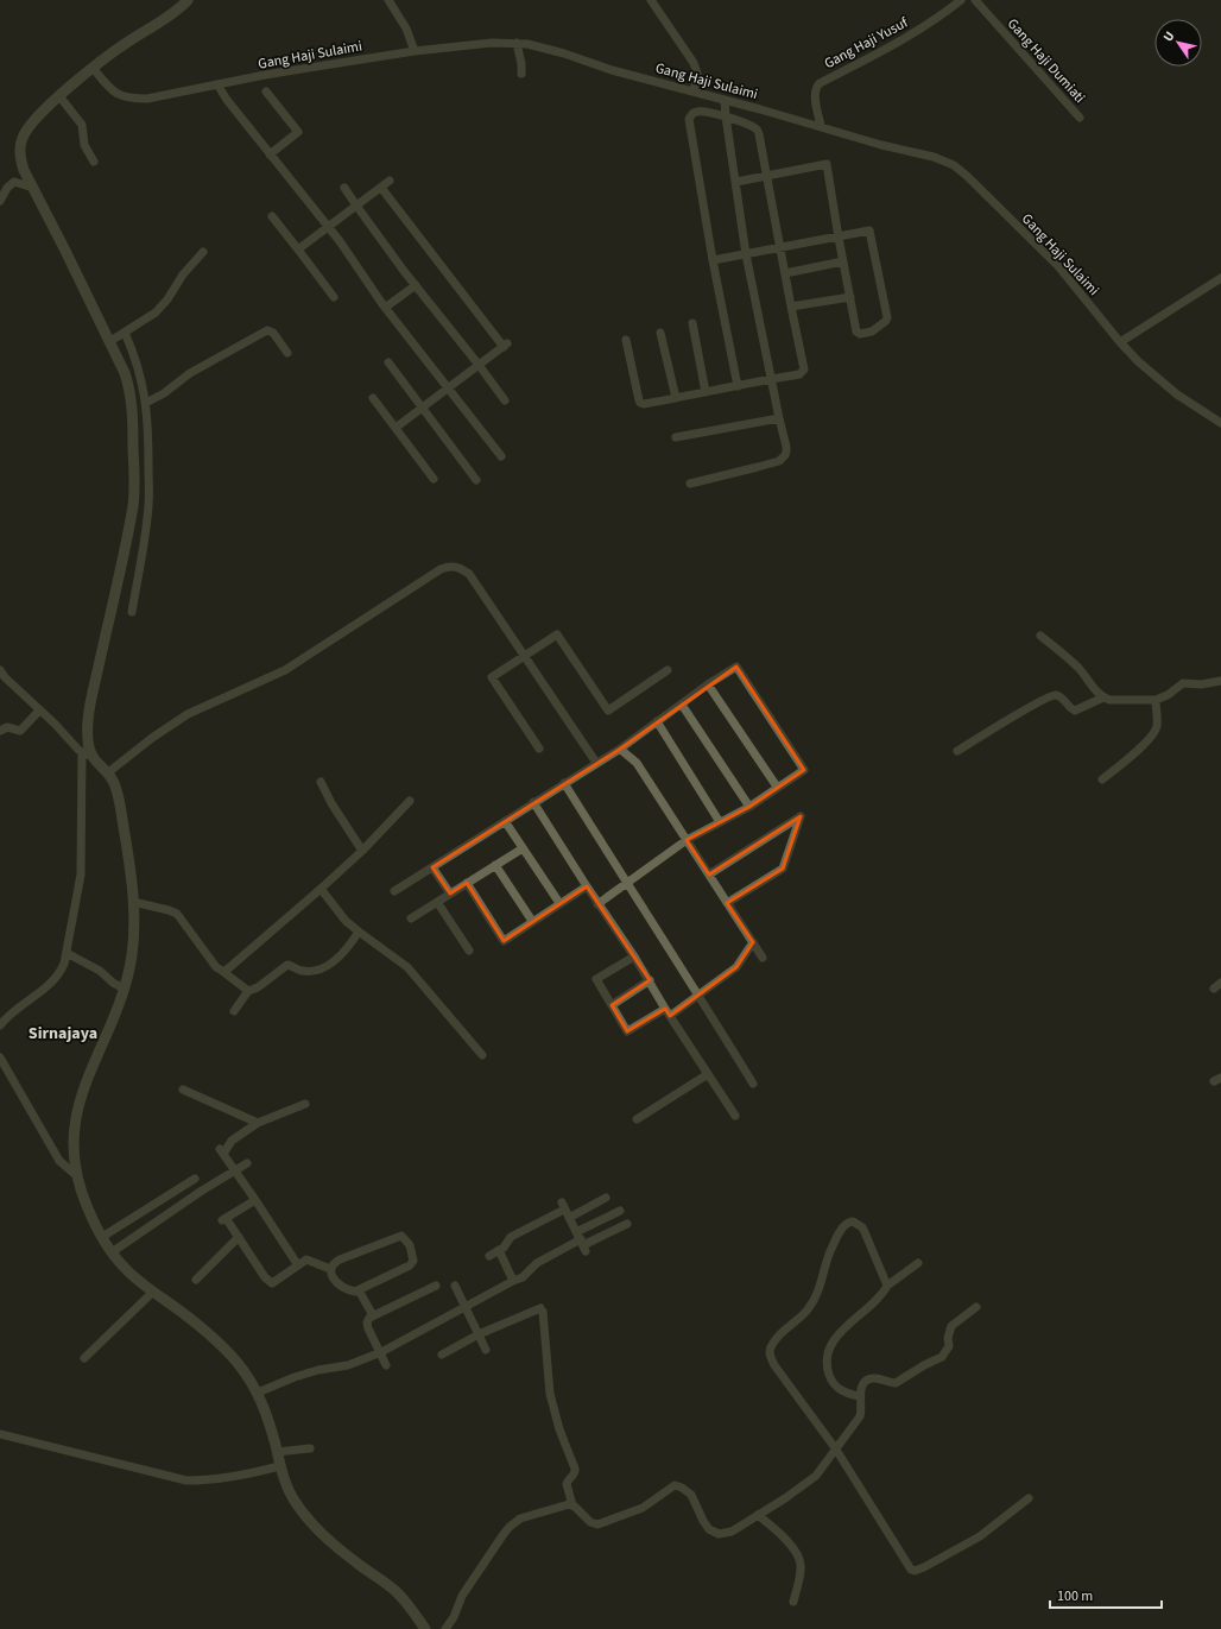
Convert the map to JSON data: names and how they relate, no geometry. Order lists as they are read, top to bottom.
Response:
{
  "streets": {
    "street": ["Gang Haji Yusuf", "Gang Haji Sulaimi", "Gang Haji Dumiati"]
  },
  "crossings": [
    ["Gang Haji Yusuf", "Gang Haji Sulaimi"]
  ],
  "districts": ["Sirnajaya"],
  "scale_bar": "100 m",
  "north": "top left"
}
